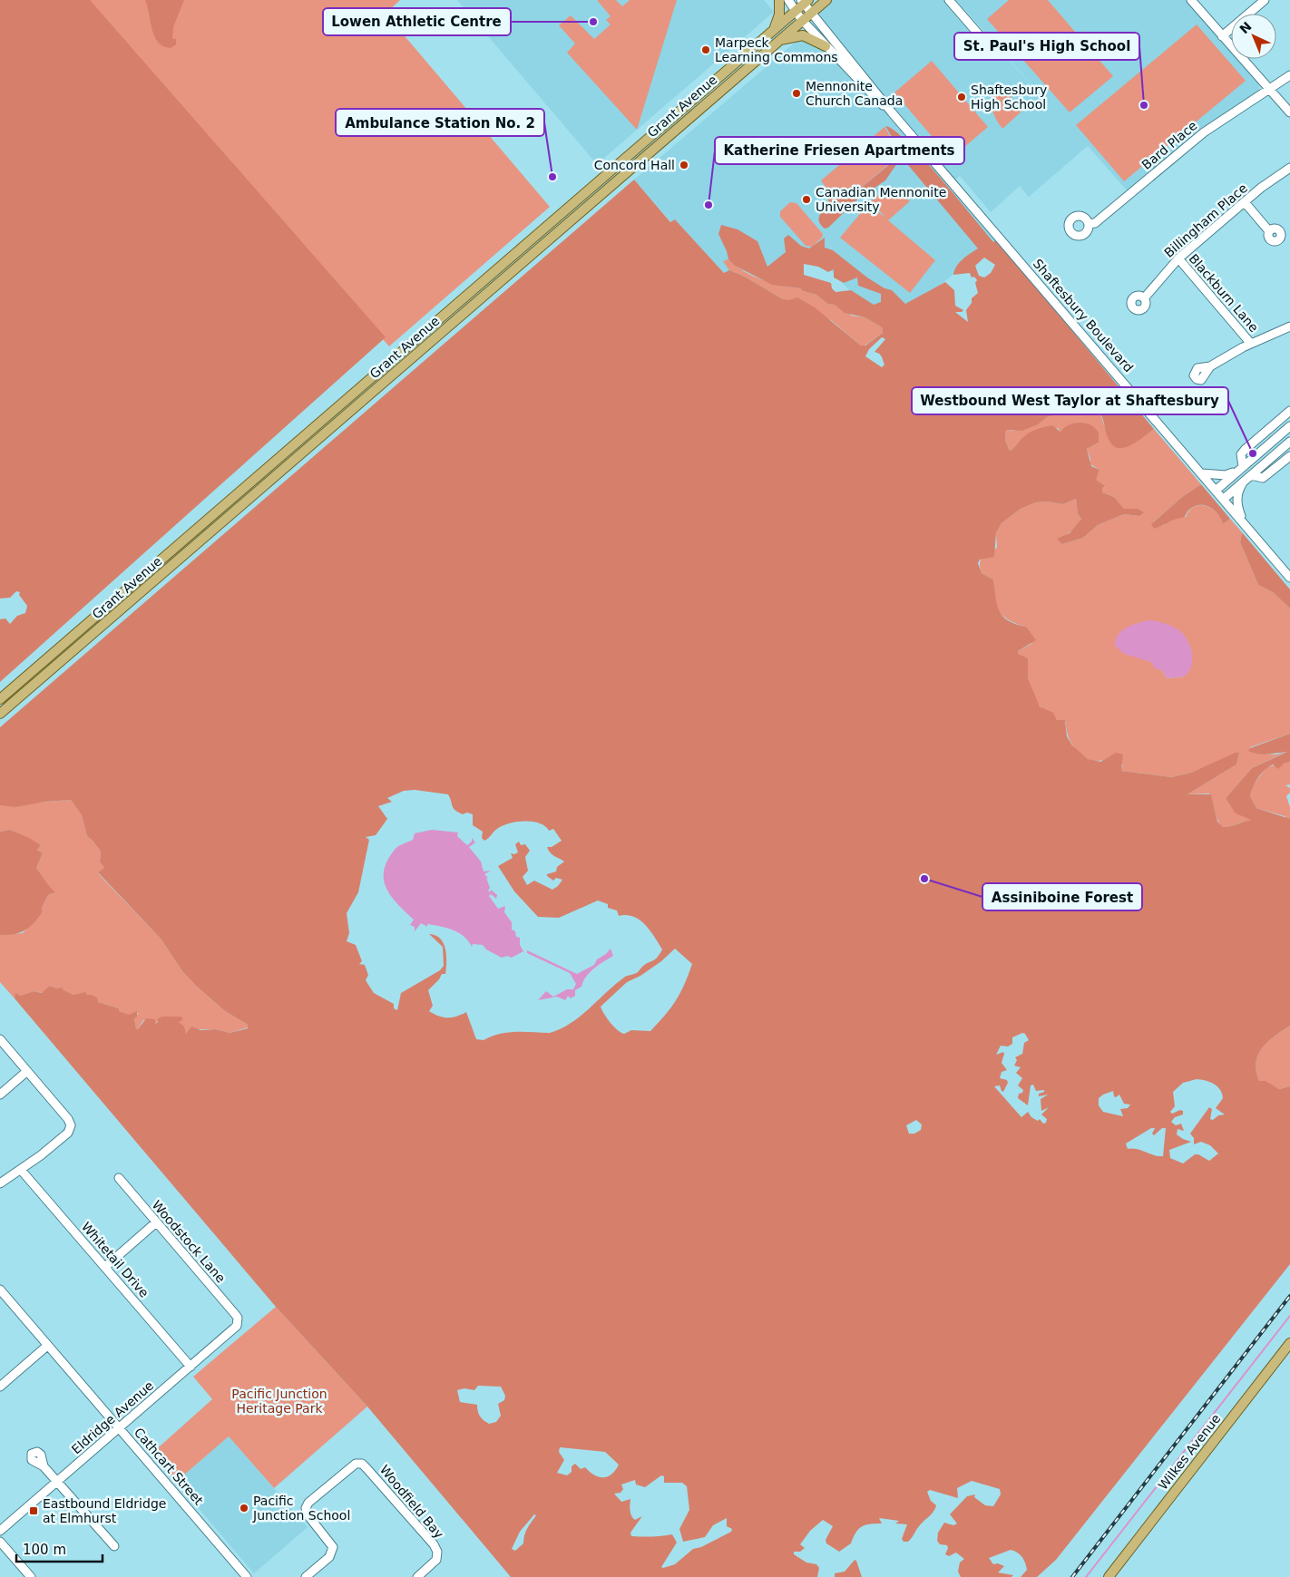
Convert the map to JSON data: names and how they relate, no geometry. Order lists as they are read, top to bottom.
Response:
{
  "streets": {
    "main road": ["Grant Avenue", "Wilkes Avenue"],
    "street": [
      "Bard Place",
      "Billingham Place",
      "Blackburn Lane",
      "Shaftesbury Boulevard",
      "Woodstock Lane",
      "Whitetail Drive",
      "Eldridge Avenue",
      "Cathcart Street",
      "Woodfield Bay"
    ]
  },
  "crossings": [
    ["Grant Avenue", "Shaftesbury Boulevard"],
    ["Billingham Place", "Blackburn Lane"],
    ["Woodstock Lane", "Eldridge Avenue"],
    ["Whitetail Drive", "Eldridge Avenue"],
    ["Eldridge Avenue", "Cathcart Street"]
  ],
  "parks": ["Pacific Junction Heritage Park"],
  "places": {
    "other": [
      "Lowen Athletic Centre",
      "Marpeck Learning Commons",
      "Mennonite Church Canada",
      "Shaftesbury High School",
      "St. Paul's High School",
      "Concord Hall",
      "Ambulance Station No. 2",
      "Canadian Mennonite University",
      "Katherine Friesen Apartments",
      "Westbound West Taylor at Shaftesbury",
      "Assiniboine Forest",
      "Pacific Junction School"
    ],
    "transit": ["Eastbound Eldridge at Elmhurst"]
  },
  "scale_bar": "100 m",
  "north": "top left"
}
